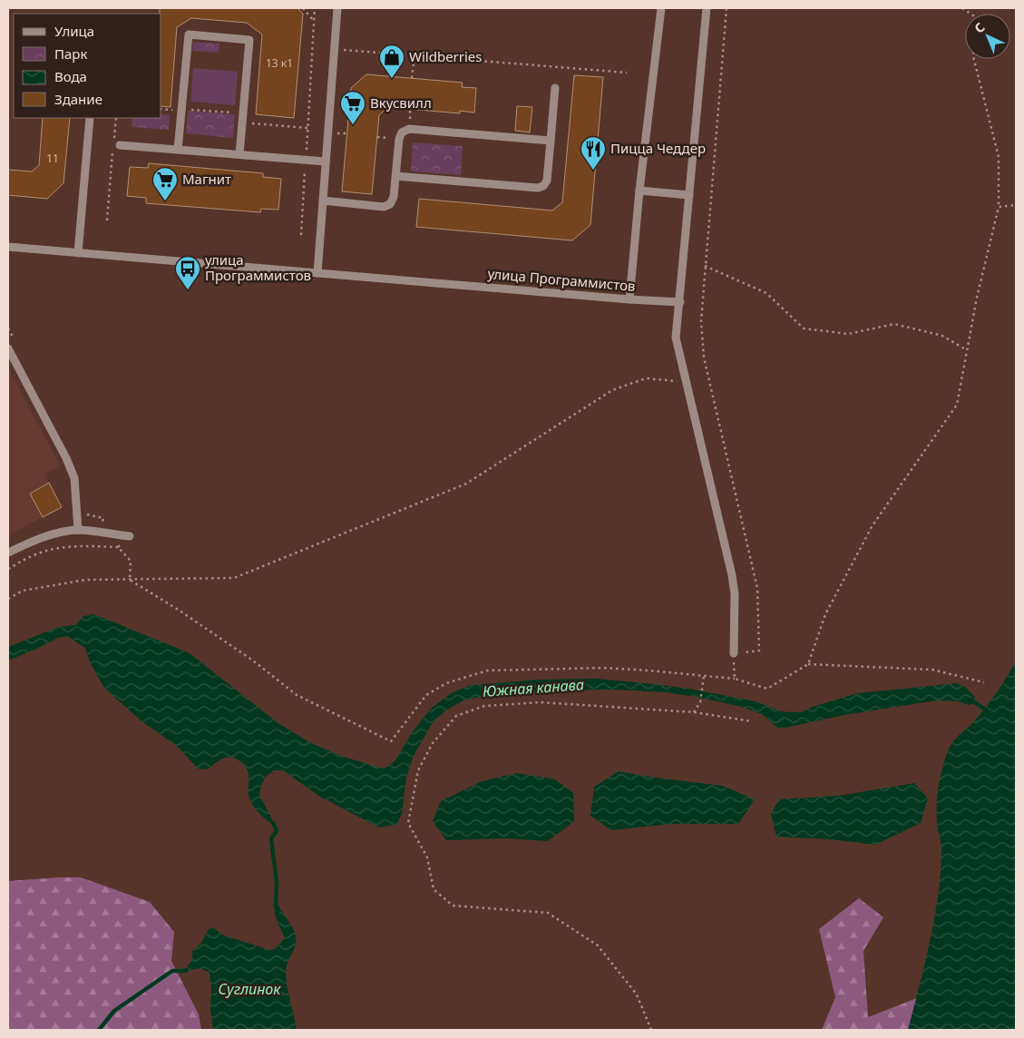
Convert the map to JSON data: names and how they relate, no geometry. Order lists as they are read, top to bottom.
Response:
{
  "streets": {
    "street": ["улица Программистов"]
  },
  "water": ["Южная канава", "Суглинок"],
  "places": {
    "shop": ["Wildberries"],
    "supermarket": ["Вкусвилл", "Магнит"],
    "restaurant": ["Пицца Чеддер"],
    "bus stop": ["улица Программистов"]
  },
  "house_numbers": ["13 к1", "11"],
  "legend": [
    "Улица",
    "Парк",
    "Вода",
    "Здание"
  ],
  "north": "top left"
}
